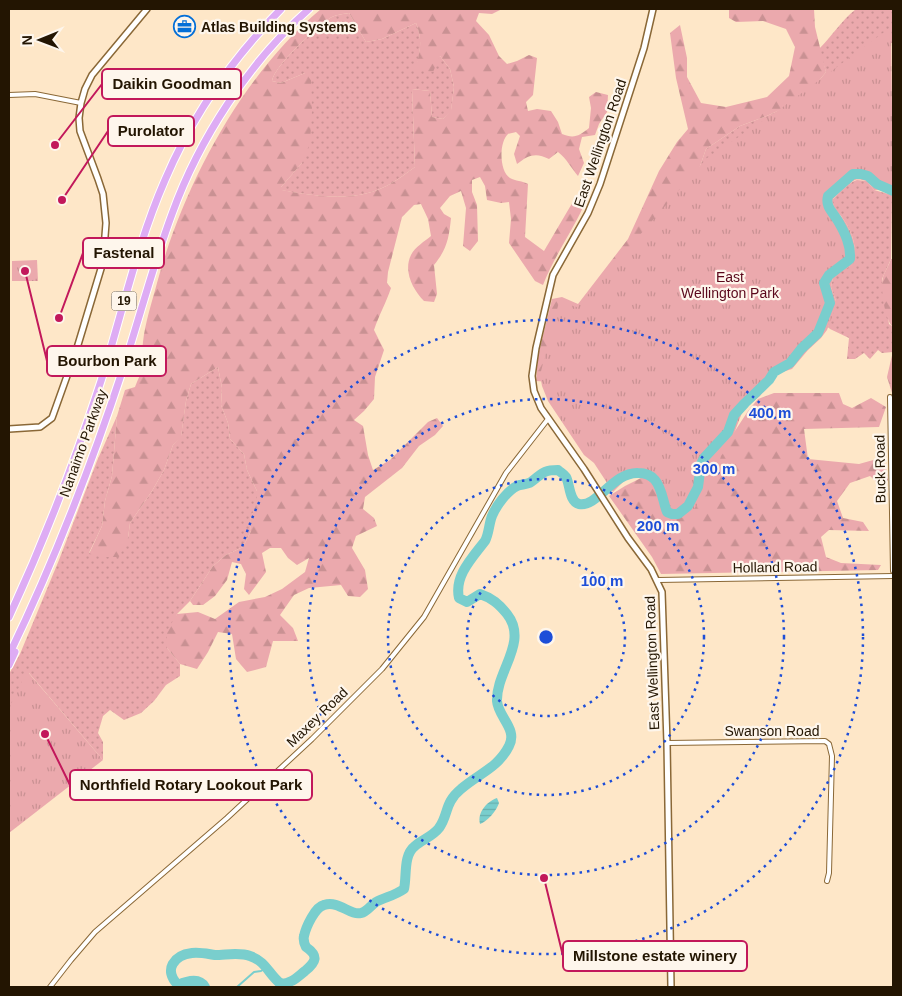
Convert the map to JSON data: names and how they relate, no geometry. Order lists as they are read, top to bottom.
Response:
{
  "streets": {
    "highway": ["19", "Nanaimo Parkway"],
    "street": [
      "East Wellington Road",
      "Buck Road",
      "Holland Road",
      "Maxey Road",
      "Swanson Road"
    ]
  },
  "crossings": [
    ["East Wellington Road", "Holland Road"],
    ["East Wellington Road", "Maxey Road"],
    ["East Wellington Road", "Swanson Road"]
  ],
  "parks": ["East Wellington Park"],
  "places": {
    "office": ["Atlas Building Systems"],
    "other": [
      "Daikin Goodman",
      "Purolator",
      "Bourbon Park",
      "Fastenal",
      "Northfield Rotary Lookout Park",
      "Millstone estate winery"
    ]
  },
  "north": "left",
  "rings": [
    "400 m",
    "300 m",
    "200 m",
    "100 m"
  ]
}
